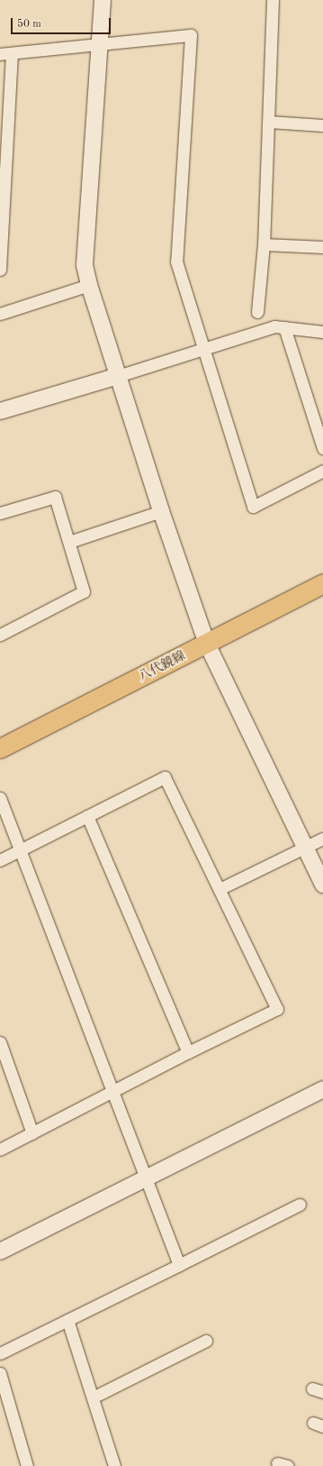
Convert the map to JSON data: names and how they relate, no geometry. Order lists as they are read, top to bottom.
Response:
{
  "streets": {
    "main road": ["八代鏡線"]
  },
  "scale_bar": "50 m"
}
